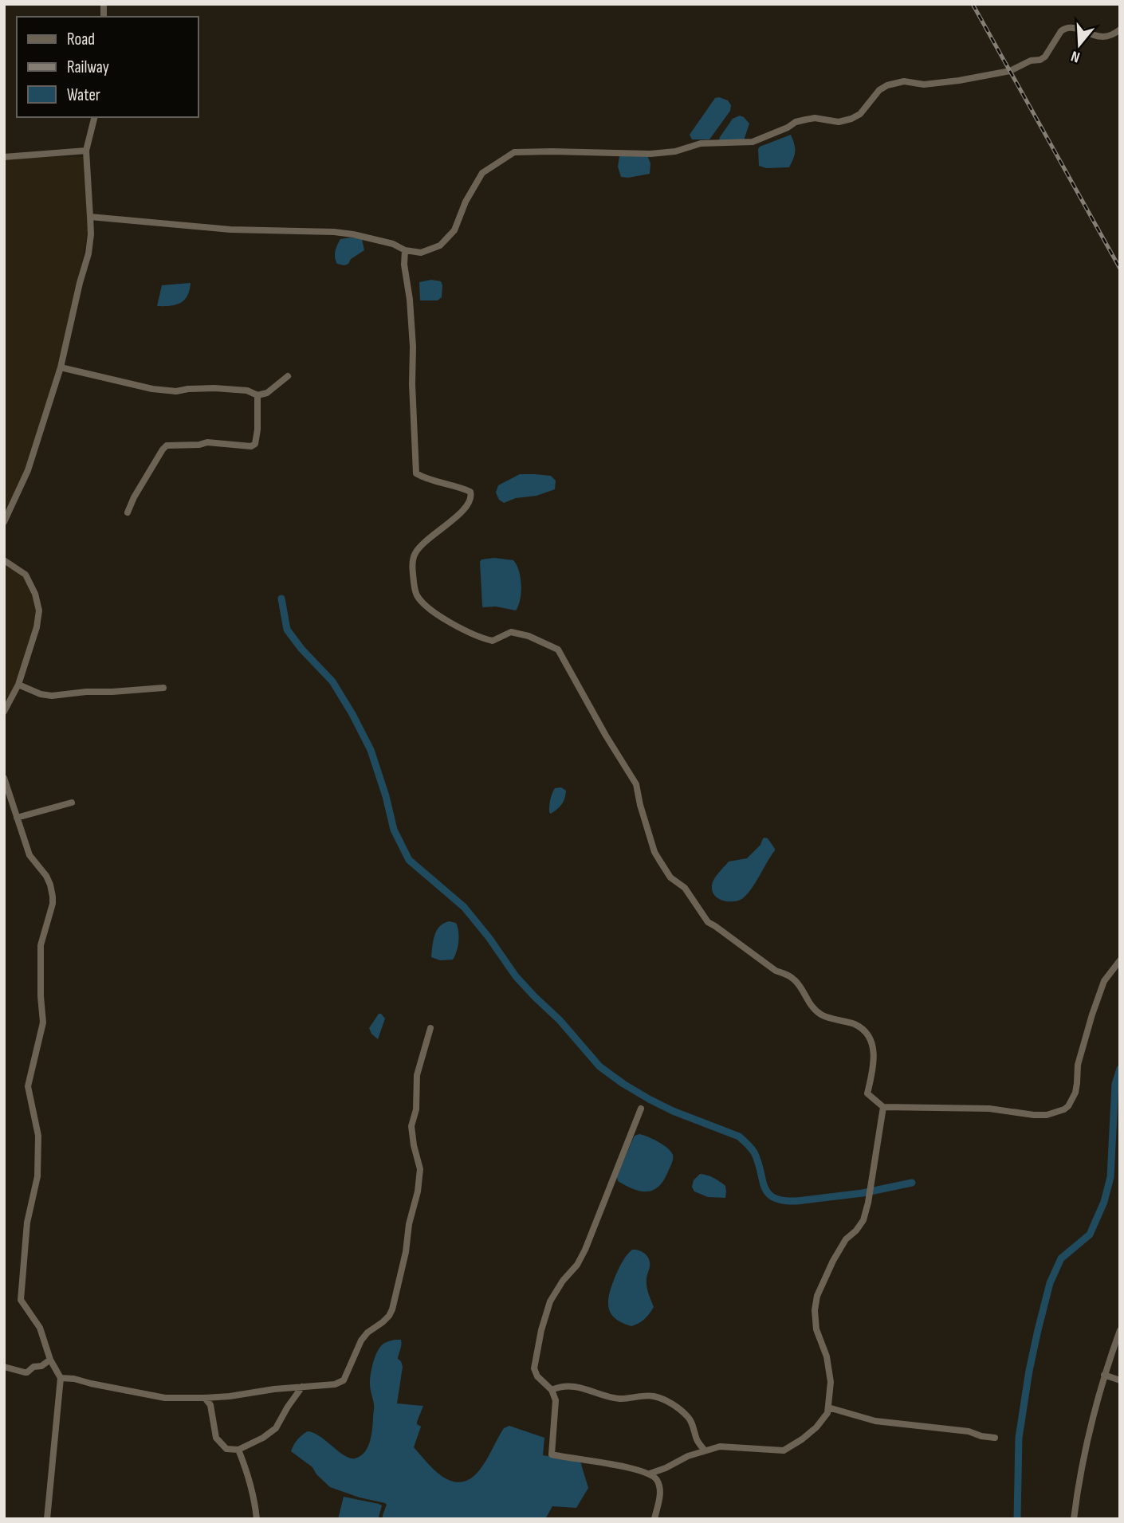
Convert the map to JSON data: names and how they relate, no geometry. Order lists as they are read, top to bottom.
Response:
{
  "legend": ["Road", "Railway", "Water"],
  "north": "bottom"
}
